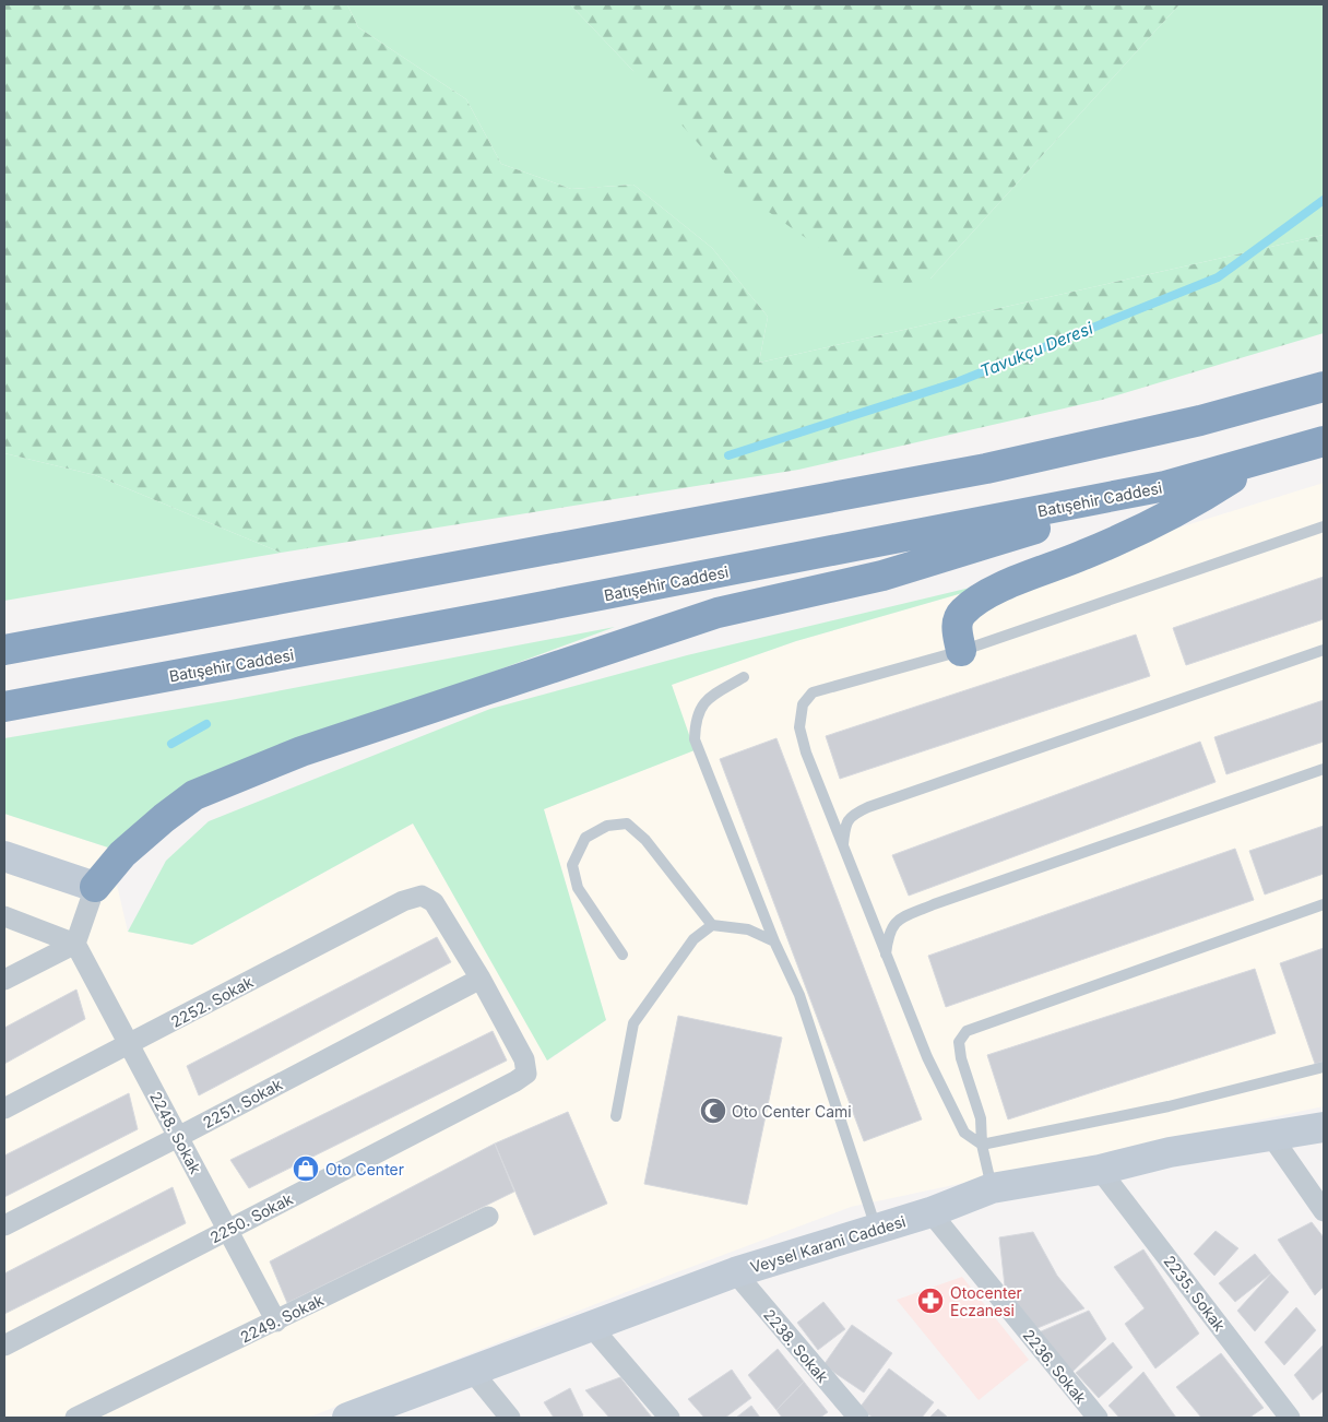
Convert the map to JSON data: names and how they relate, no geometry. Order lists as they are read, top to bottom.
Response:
{
  "streets": {
    "highway": ["Batışehir Caddesi"],
    "main road": ["Veysel Karani Caddesi"],
    "street": [
      "2252. Sokak",
      "2251. Sokak",
      "2248. Sokak",
      "2250. Sokak",
      "2235. Sokak",
      "2249. Sokak",
      "2238. Sokak",
      "2236. Sokak"
    ]
  },
  "crossings": [
    ["2252. Sokak", "2251. Sokak"],
    ["2252. Sokak", "2248. Sokak"],
    ["2252. Sokak", "2250. Sokak"],
    ["2251. Sokak", "2248. Sokak"],
    ["2251. Sokak", "2250. Sokak"],
    ["2248. Sokak", "2250. Sokak"],
    ["2248. Sokak", "2249. Sokak"],
    ["Veysel Karani Caddesi", "2235. Sokak"],
    ["Veysel Karani Caddesi", "2238. Sokak"],
    ["Veysel Karani Caddesi", "2236. Sokak"]
  ],
  "water": ["Tavukçu Deresi"],
  "places": {
    "mosque": ["Oto Center Cami"],
    "shop": ["Oto Center"],
    "pharmacy": ["Otocenter Eczanesi"]
  }
}
